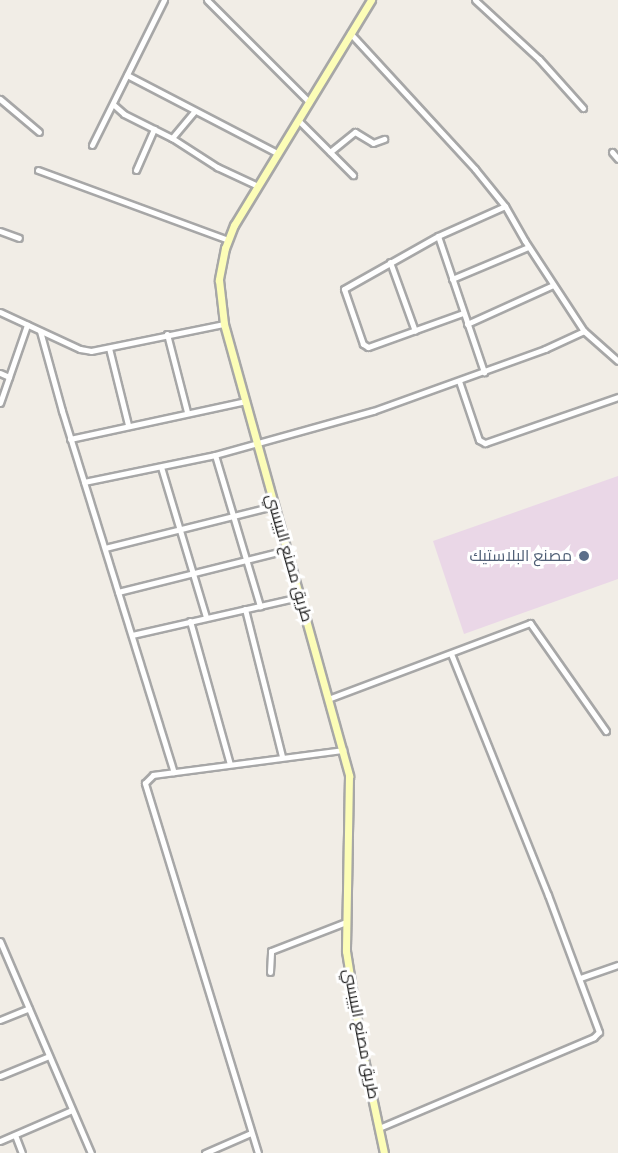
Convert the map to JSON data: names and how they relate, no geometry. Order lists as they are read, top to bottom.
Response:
{
  "streets": {
    "main road": ["طريق مصنع البيبسي"]
  },
  "places": ["مصنع البلاستيك"]
}
